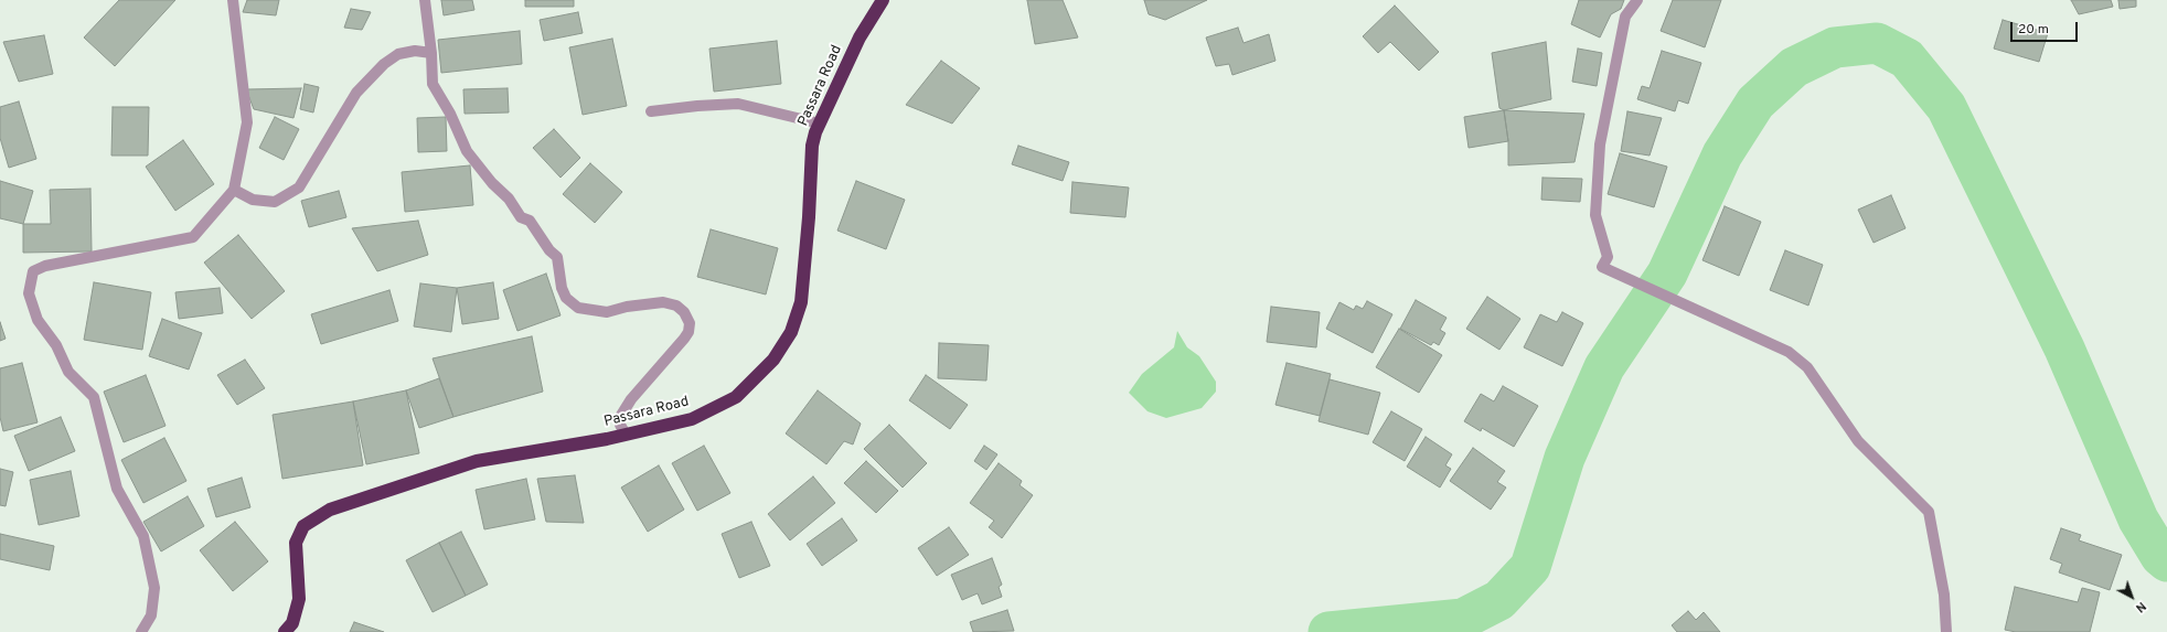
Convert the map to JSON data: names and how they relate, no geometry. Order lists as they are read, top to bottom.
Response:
{
  "streets": {
    "highway": ["Passara Road"]
  },
  "scale_bar": "20 m",
  "north": "bottom right"
}
